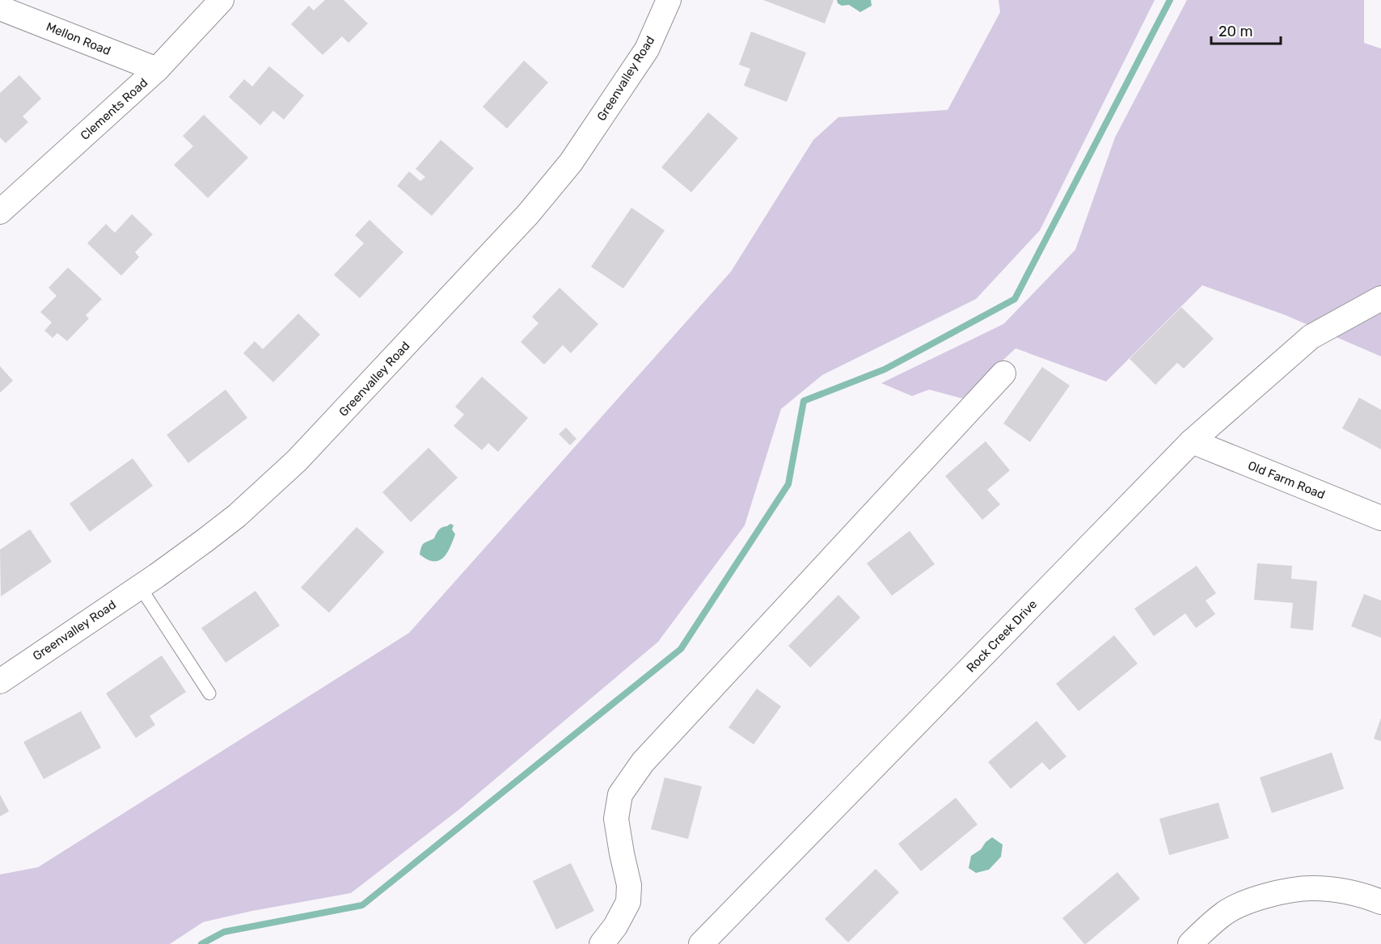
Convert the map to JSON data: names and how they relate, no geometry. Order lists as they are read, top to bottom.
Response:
{
  "streets": {
    "street": [
      "Mellon Road",
      "Greenvalley Road",
      "Clements Road",
      "Old Farm Road",
      "Rock Creek Drive"
    ]
  },
  "crossings": [
    ["Mellon Road", "Clements Road"],
    ["Old Farm Road", "Rock Creek Drive"]
  ],
  "scale_bar": "20 m"
}
